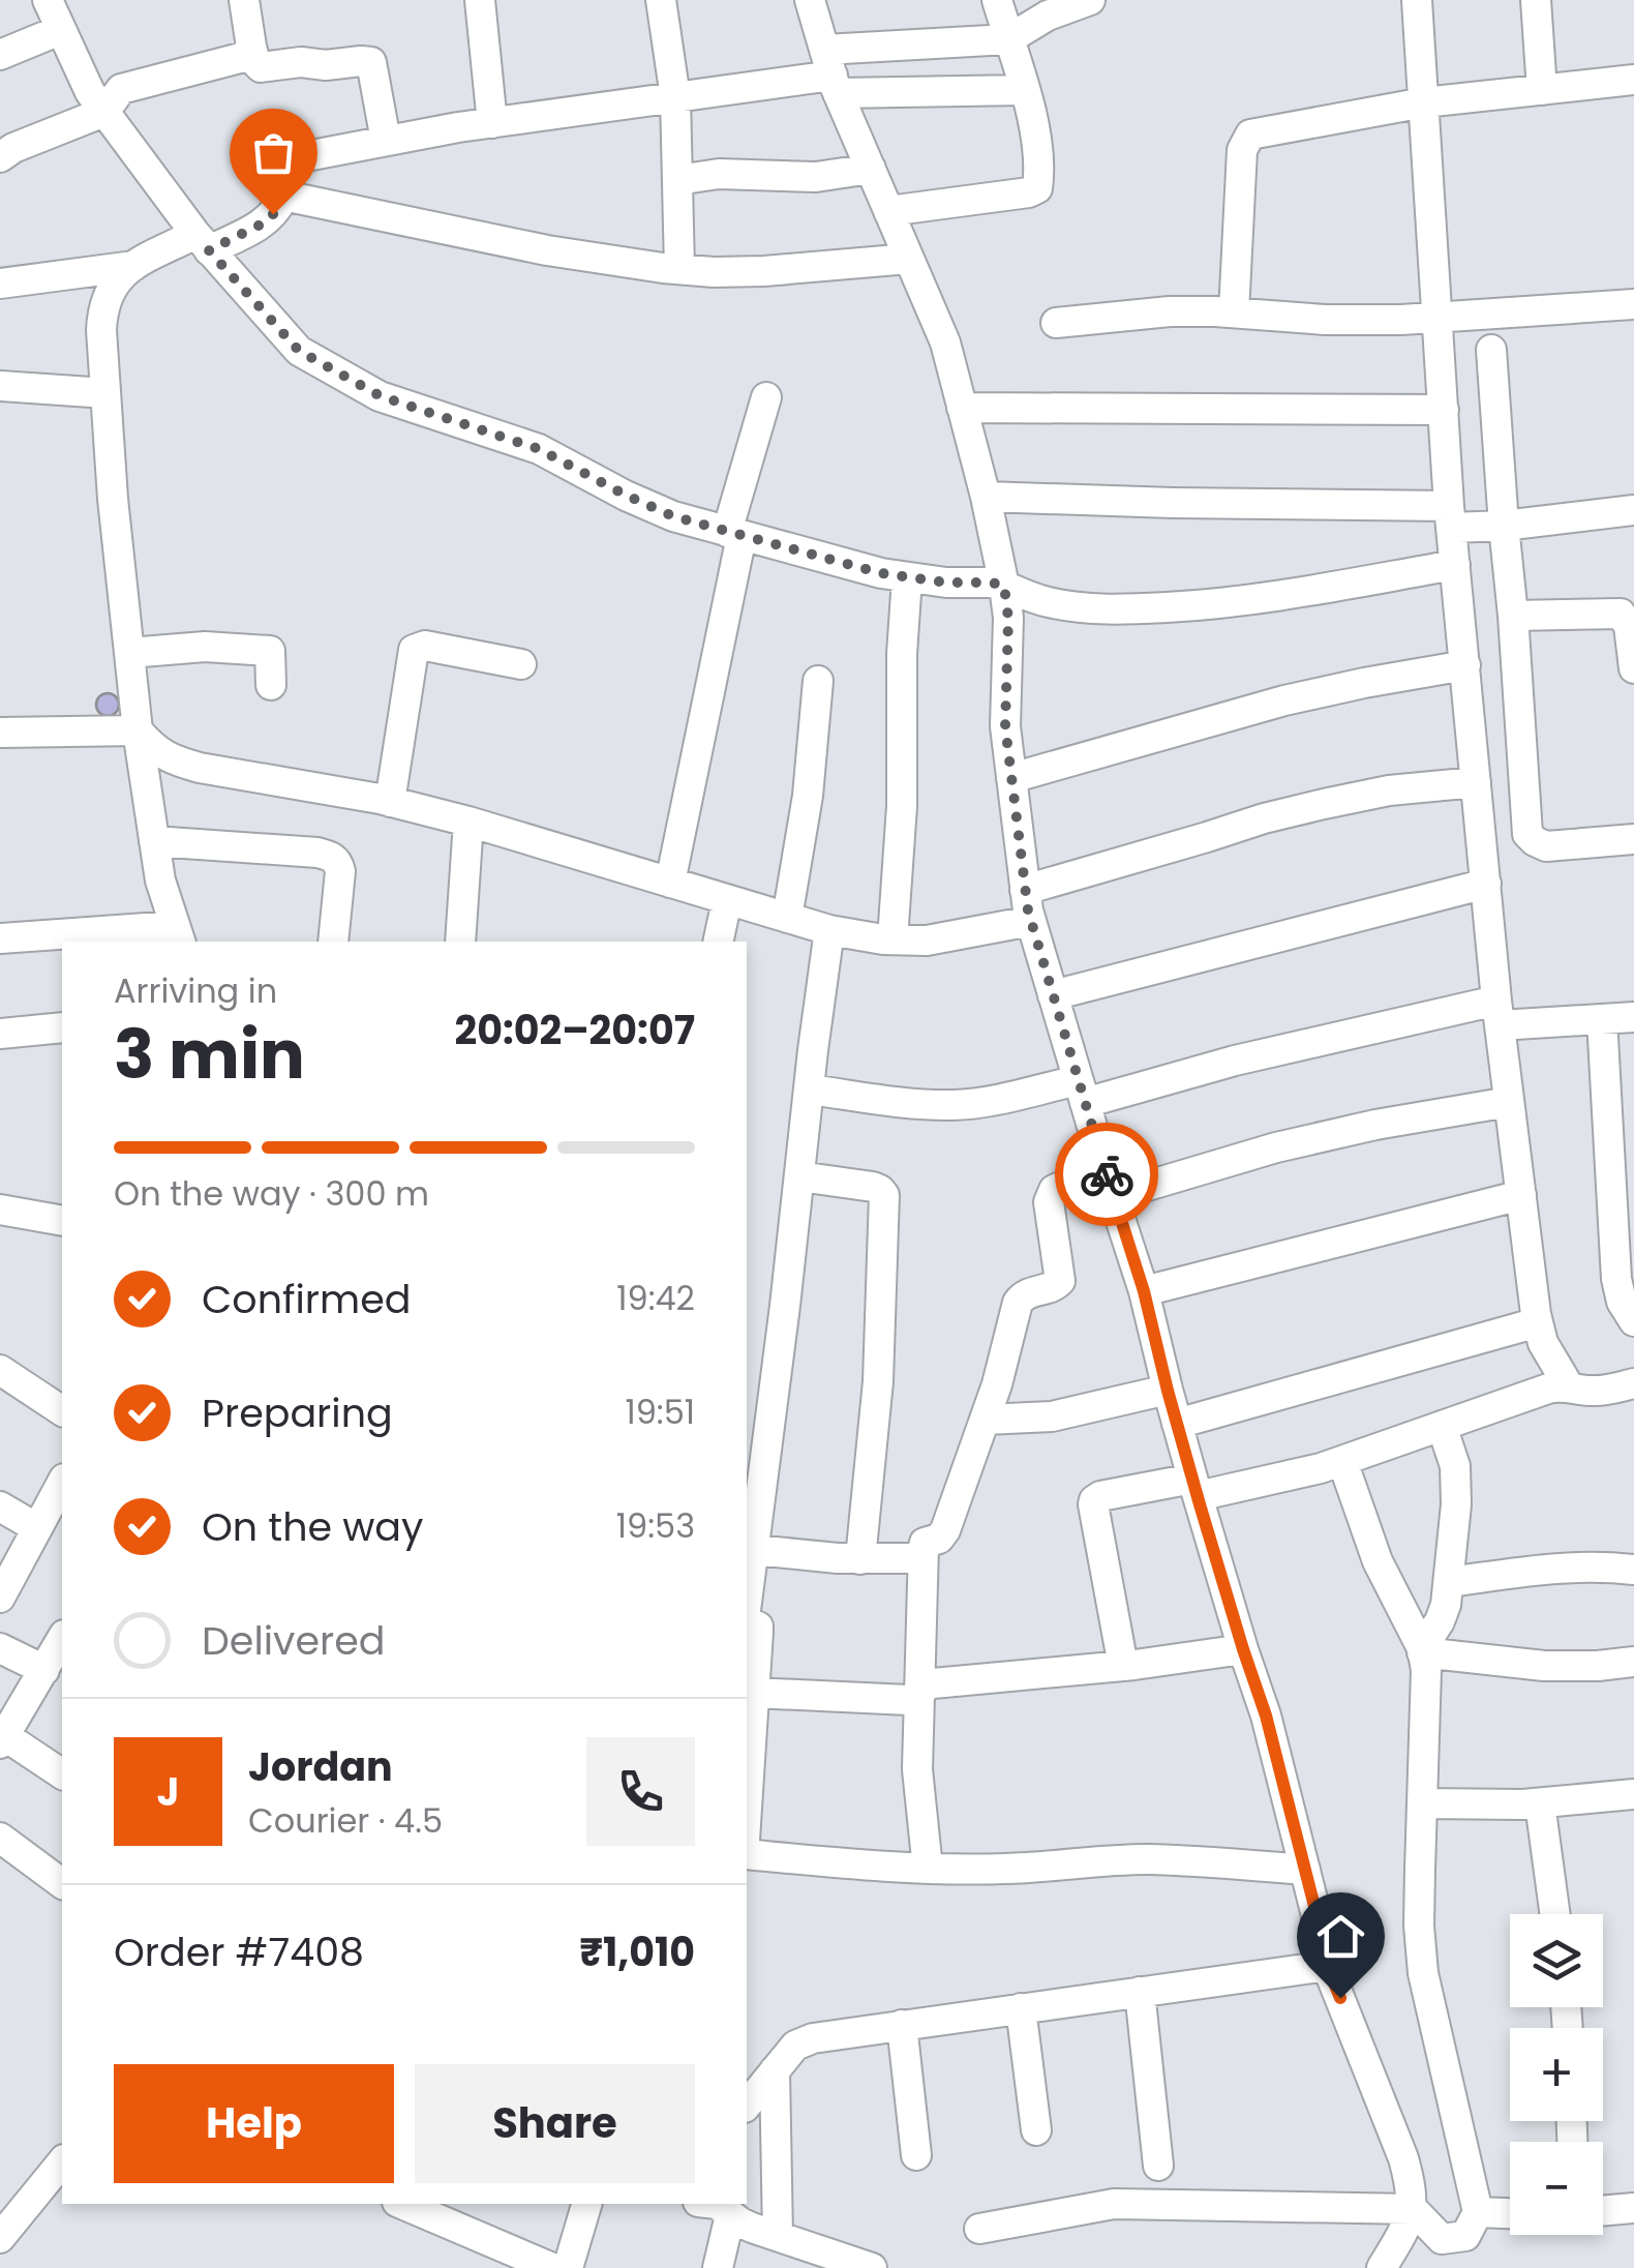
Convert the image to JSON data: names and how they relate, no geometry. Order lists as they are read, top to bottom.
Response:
{
  "page": {
    "heading": ["3 min", "Arriving in", "20:02–20:07"],
    "panel": [
      "Jordan",
      "Courier · 4.5",
      "Order #7408",
      "₹1,010"
    ],
    "bar": "On the way · 300 m",
    "list": [
      ["Confirmed", "19:42"],
      ["Preparing", "19:51"],
      ["On the way", "19:53"],
      "Delivered"
    ],
    "round": "J",
    "map_buttons": ["+", "−"],
    "buttons": ["Help", "Share"]
  }
}
